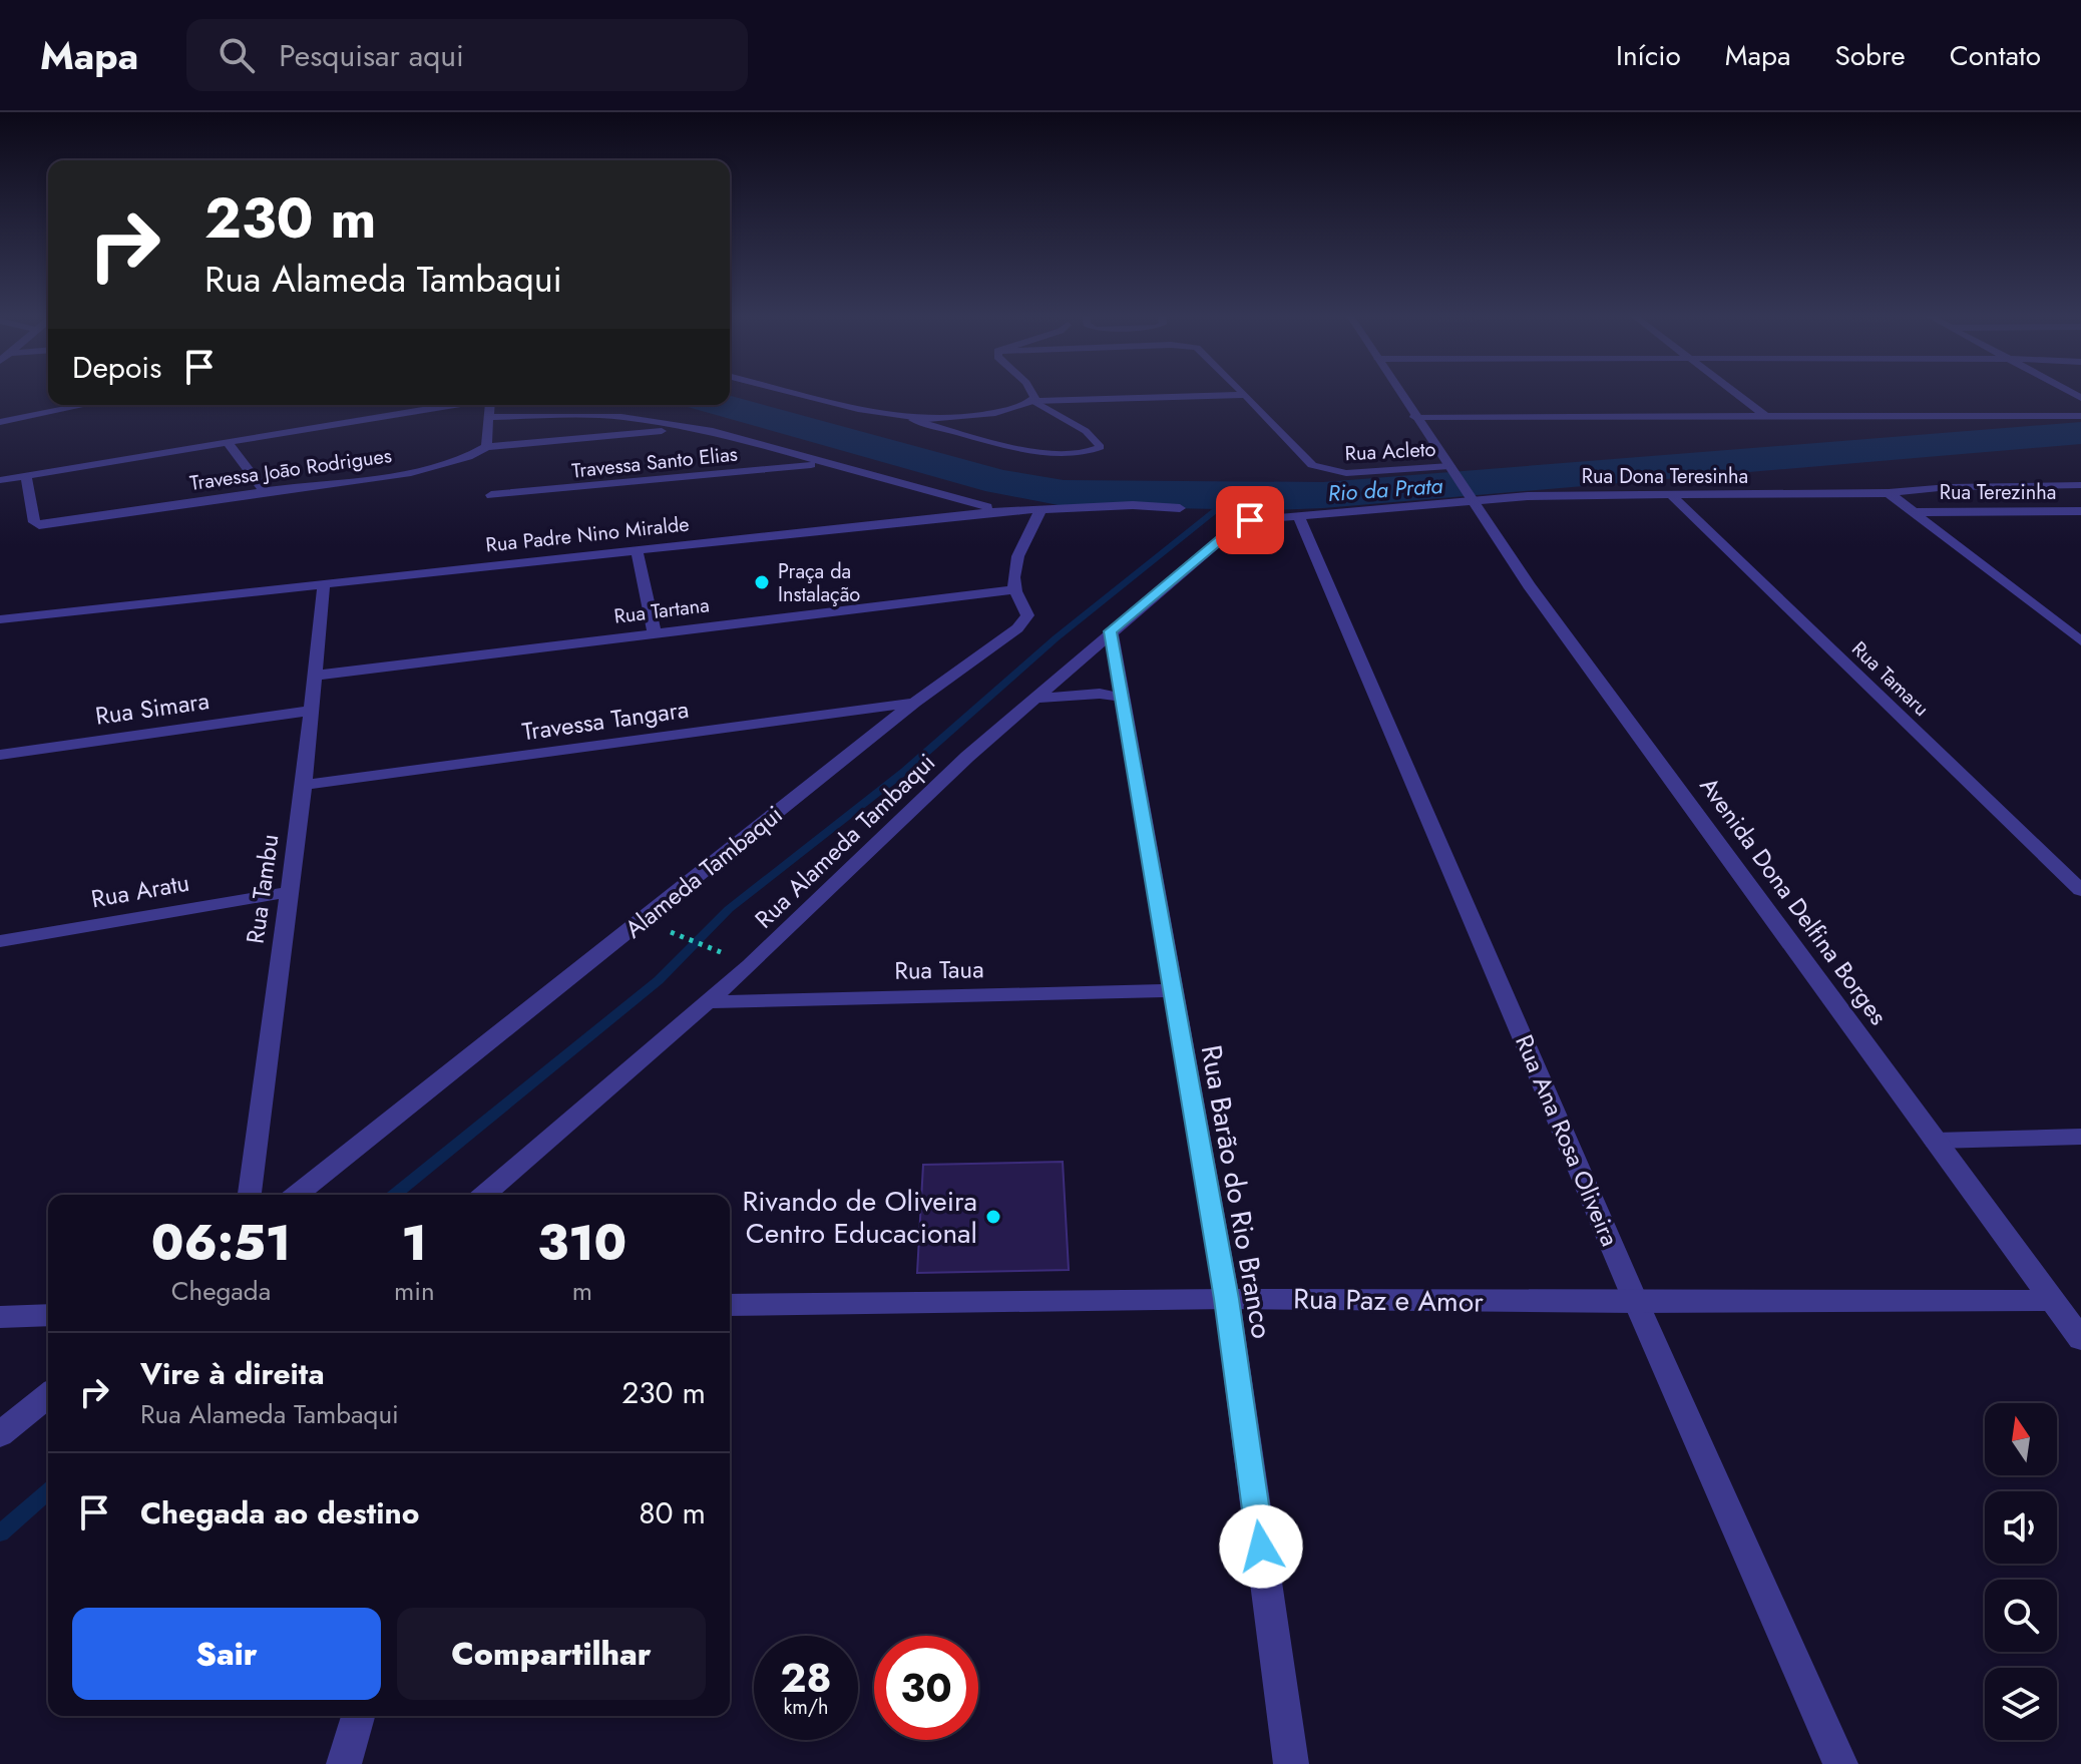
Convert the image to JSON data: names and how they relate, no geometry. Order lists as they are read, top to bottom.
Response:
{
  "streets": {
    "street": [
      "Rua Acleto",
      "Travessa Santo Elias",
      "Travessa Joāo Rodrigues",
      "Rua Dona Teresinha",
      "Rua Terezinha",
      "Rua Padre Nino Miralde",
      "Rua Tartana",
      "Rua Tamaru",
      "Rua Simara",
      "Travessa Tangara",
      "Rua Alameda Tambaqui",
      "Alameda Tambaqui",
      "Rua Tambu",
      "Rua Aratu",
      "Avenida Dona Delfina Borges",
      "Rua Taua",
      "Rua Ana Rosa Oliveira",
      "Rua Barão do Rio Branco",
      "Rua Paz e Amor"
    ]
  },
  "crossings": [
    ["Rua Acleto", "Avenida Dona Delfina Borges"],
    ["Rua Dona Teresinha", "Rua Tamaru"],
    ["Rua Dona Teresinha", "Rua Alameda Tambaqui"],
    ["Rua Dona Teresinha", "Avenida Dona Delfina Borges"],
    ["Rua Dona Teresinha", "Rua Ana Rosa Oliveira"],
    ["Rua Padre Nino Miralde", "Alameda Tambaqui"],
    ["Rua Padre Nino Miralde", "Rua Tambu"],
    ["Rua Tartana", "Alameda Tambaqui"],
    ["Rua Tartana", "Rua Tambu"],
    ["Rua Simara", "Rua Tambu"],
    ["Travessa Tangara", "Alameda Tambaqui"],
    ["Travessa Tangara", "Rua Tambu"],
    ["Rua Alameda Tambaqui", "Rua Taua"],
    ["Rua Alameda Tambaqui", "Rua Barão do Rio Branco"],
    ["Rua Tambu", "Rua Aratu"],
    ["Avenida Dona Delfina Borges", "Rua Paz e Amor"],
    ["Rua Taua", "Rua Barão do Rio Branco"],
    ["Rua Ana Rosa Oliveira", "Rua Paz e Amor"],
    ["Rua Barão do Rio Branco", "Rua Paz e Amor"]
  ],
  "water": ["Rio da Prata"],
  "places": ["Praça da Instalação", "Rivando de Oliveira Centro Educacional"],
  "north": "top",
  "page": {
    "header": "Mapa",
    "search": "Pesquisar aqui",
    "nav": [
      "Início",
      "Mapa",
      "Sobre",
      "Contato"
    ],
    "turn": ["230 m", "Rua Alameda Tambaqui"],
    "then": "Depois",
    "eta": [
      "06:51",
      "Chegada",
      "1",
      "min",
      "310",
      "m"
    ],
    "list": [
      {
        "name": "Vire à direita",
        "note": "Rua Alameda Tambaqui",
        "value": "230 m"
      },
      {
        "name": "Chegada ao destino",
        "value": "80 m"
      }
    ],
    "buttons": ["Sair", "Compartilhar"],
    "speed": "28 km/h",
    "limit": "30"
  }
}
